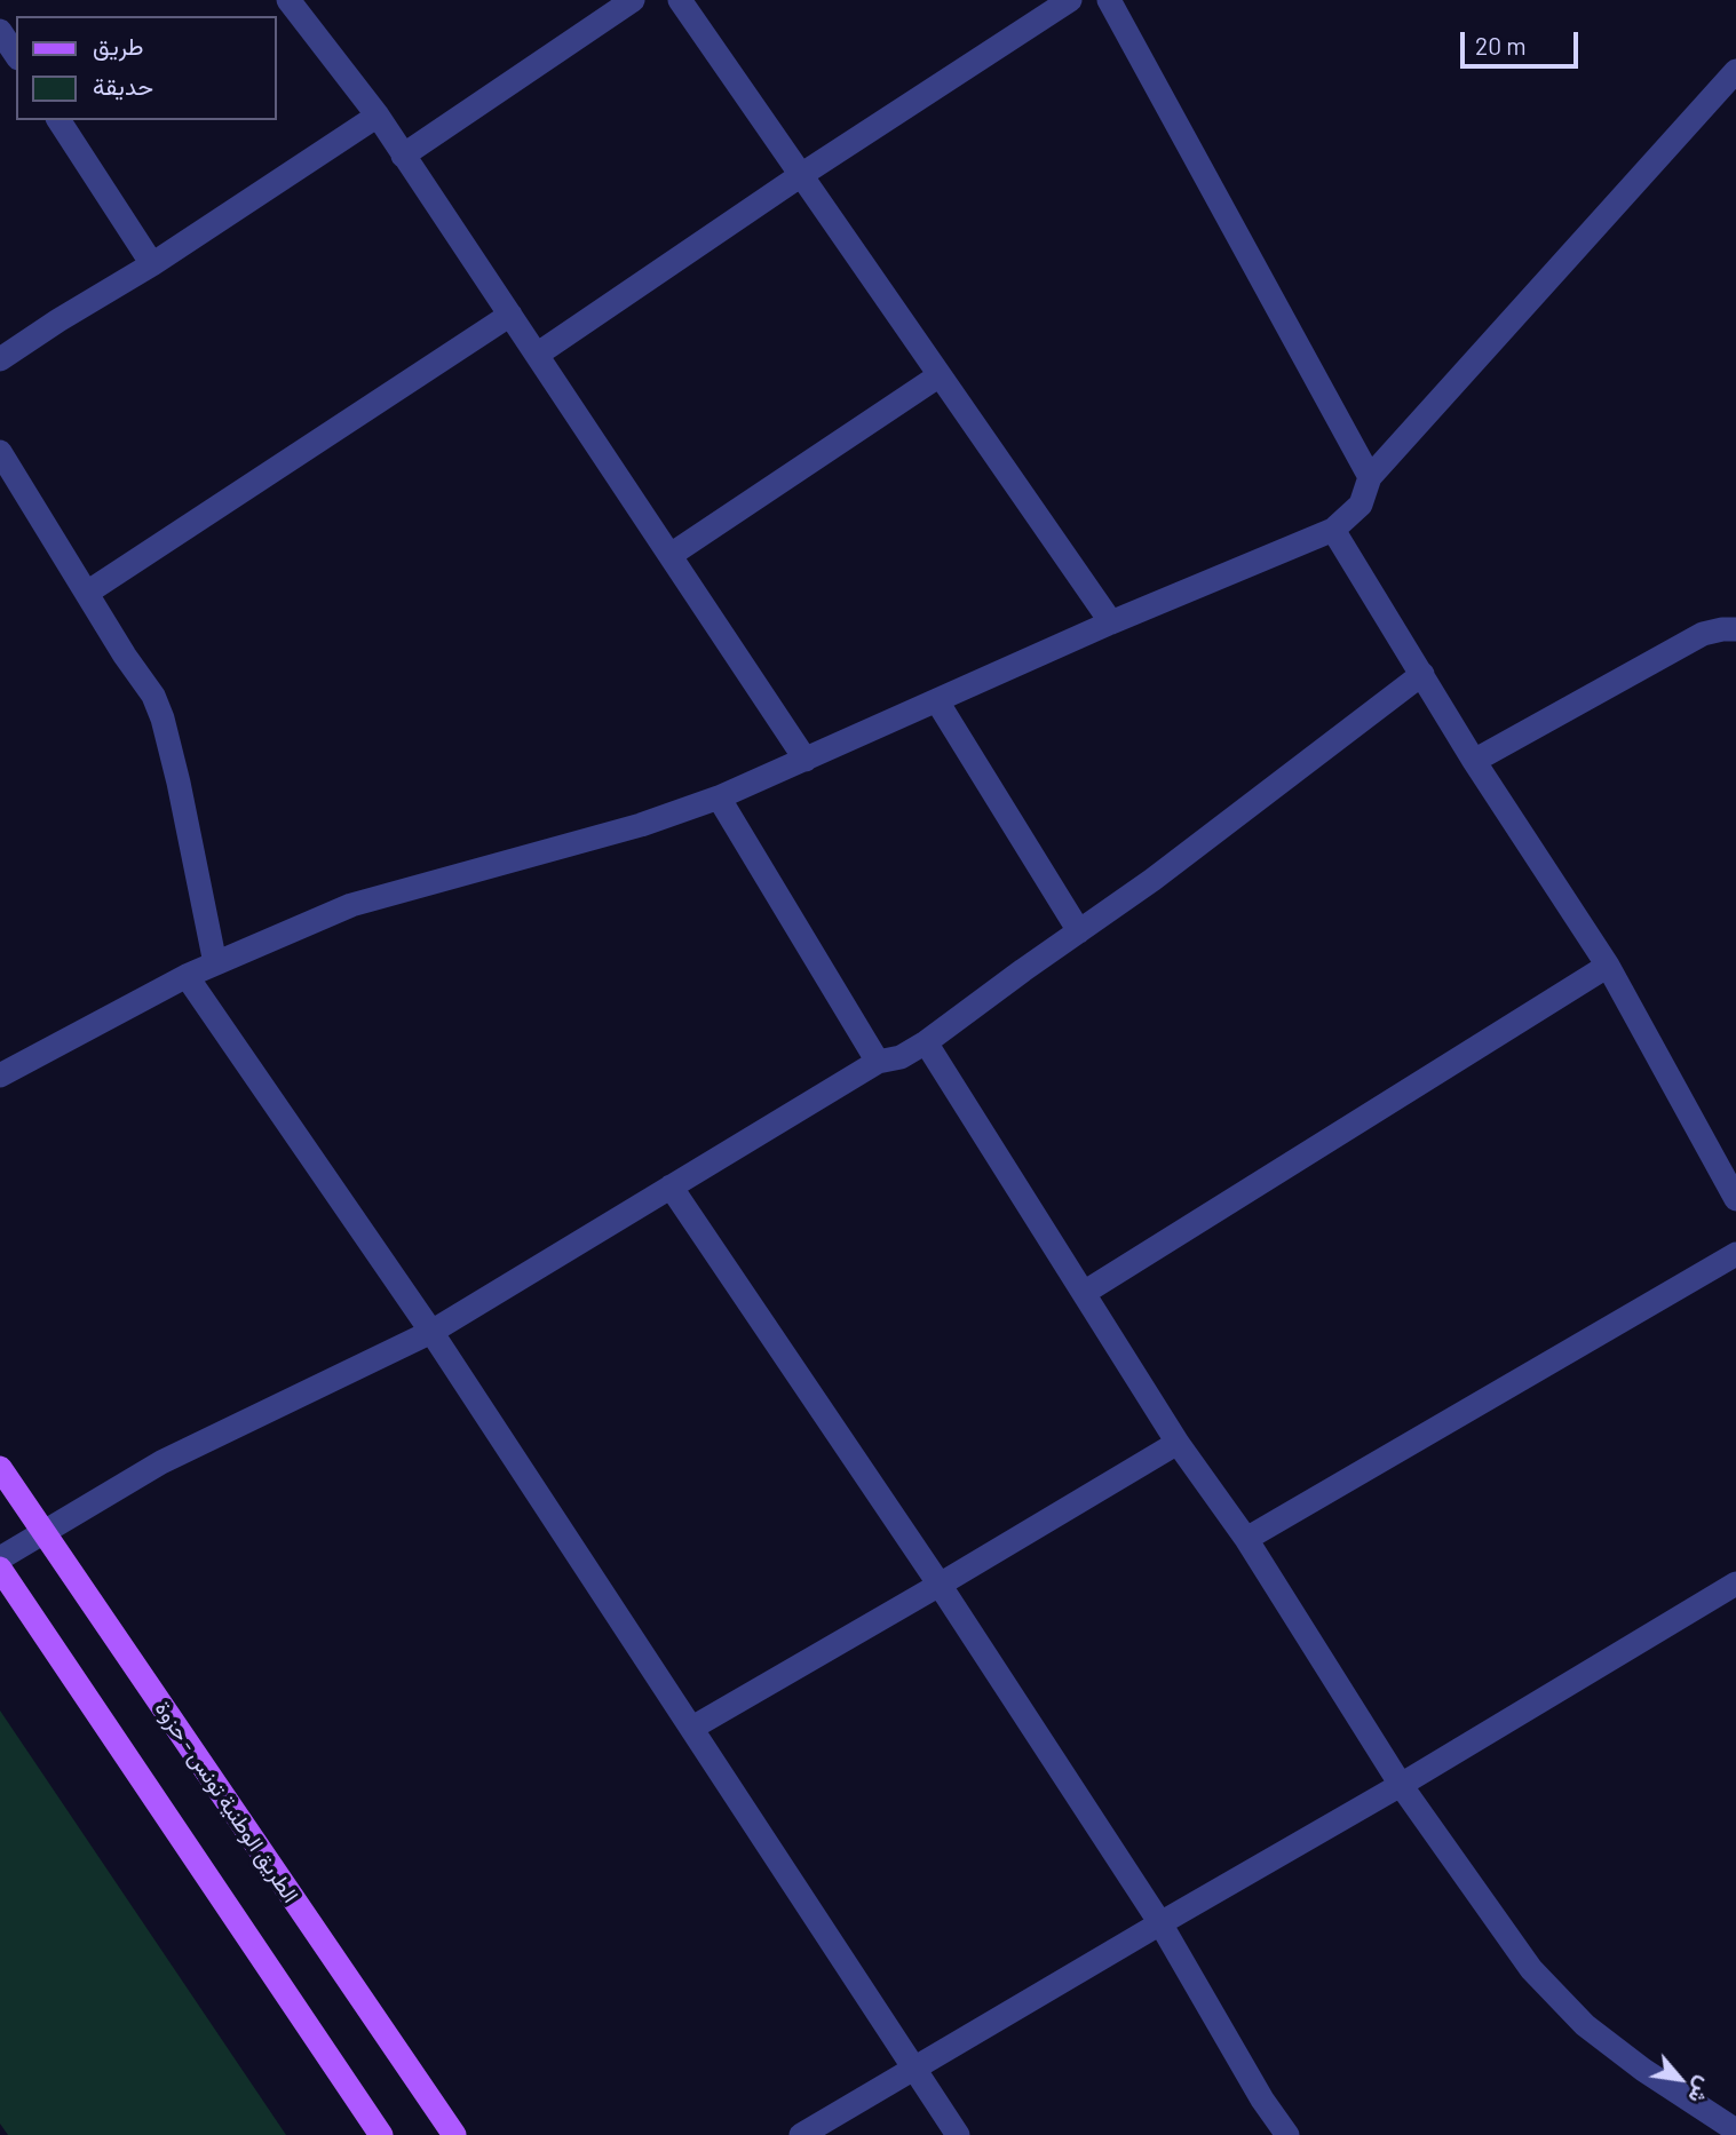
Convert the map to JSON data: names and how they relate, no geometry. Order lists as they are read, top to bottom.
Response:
{
  "streets": {
    "main road": ["الطريق الوطنية تونس - حزوة"]
  },
  "legend": ["طريق", "حديقة"],
  "scale_bar": "20 m",
  "north": "bottom right"
}
